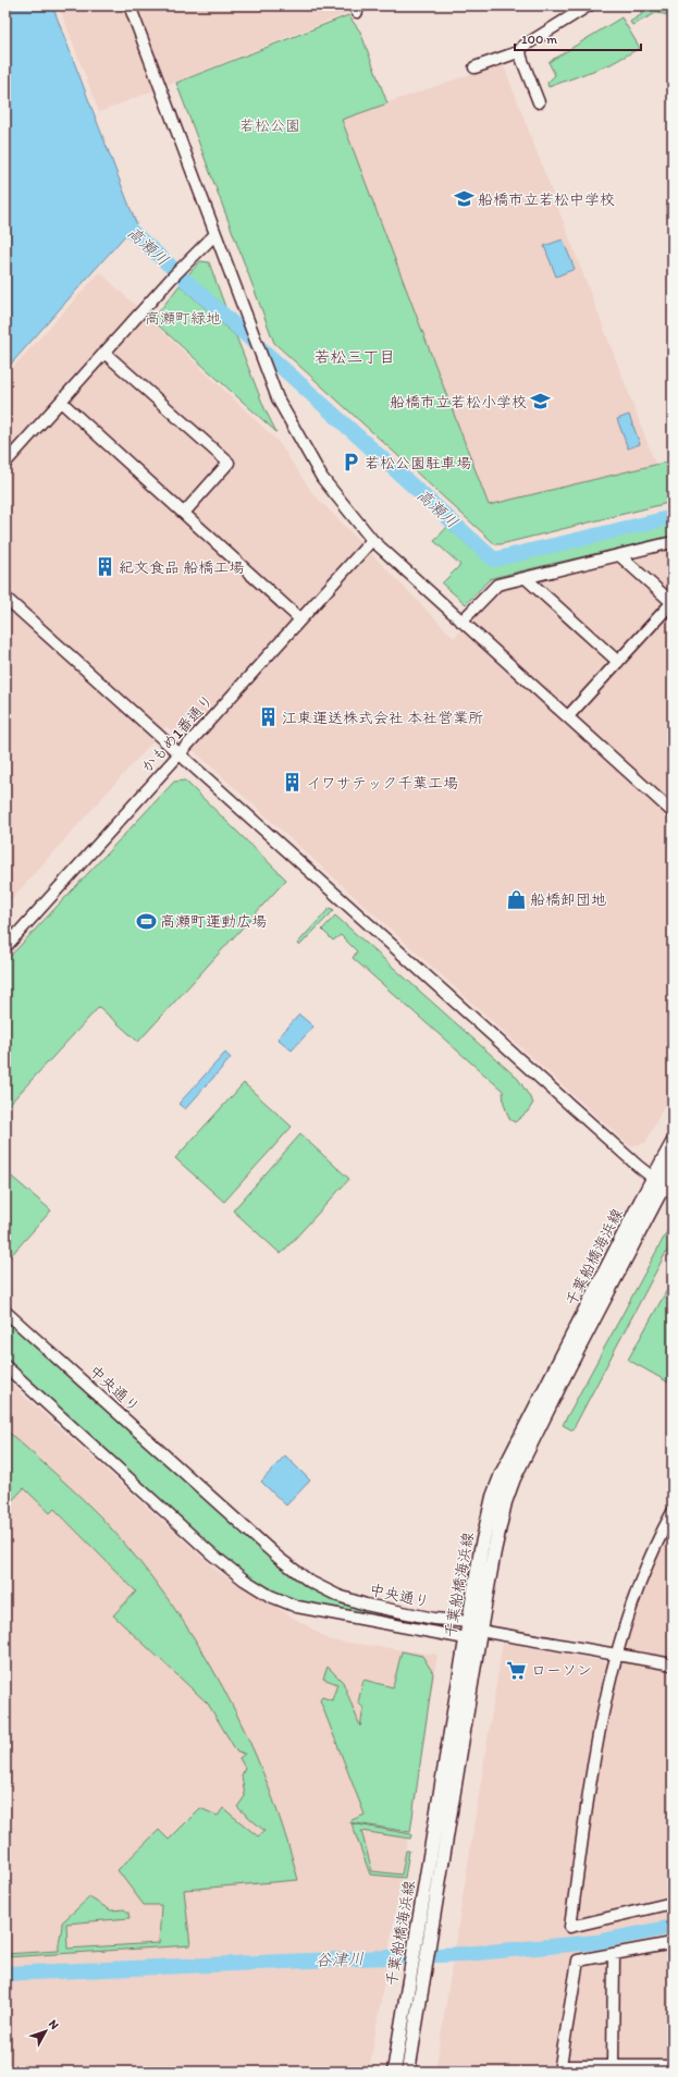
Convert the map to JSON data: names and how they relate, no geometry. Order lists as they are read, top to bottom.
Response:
{
  "streets": {
    "main road": ["千葉船橋海浜線"],
    "street": ["かもめ1番通り", "中央通り"]
  },
  "crossings": [
    ["千葉船橋海浜線", "中央通り"]
  ],
  "districts": ["若松三丁目"],
  "water": ["高瀬川", "谷津川"],
  "parks": ["若松公園", "高瀬町緑地"],
  "places": {
    "school or university": ["船橋市立若松中学校", "船橋市立若松小学校"],
    "parking": ["若松公園駐車場"],
    "building": ["紀文食品 船橋工場", "江東運送株式会社 本社営業所", "イワサテック千葉工場"],
    "shop": ["船橋卸団地"],
    "sports": ["高瀬町運動広場"],
    "supermarket": ["ローソン"]
  },
  "scale_bar": "100 m",
  "north": "top right"
}
